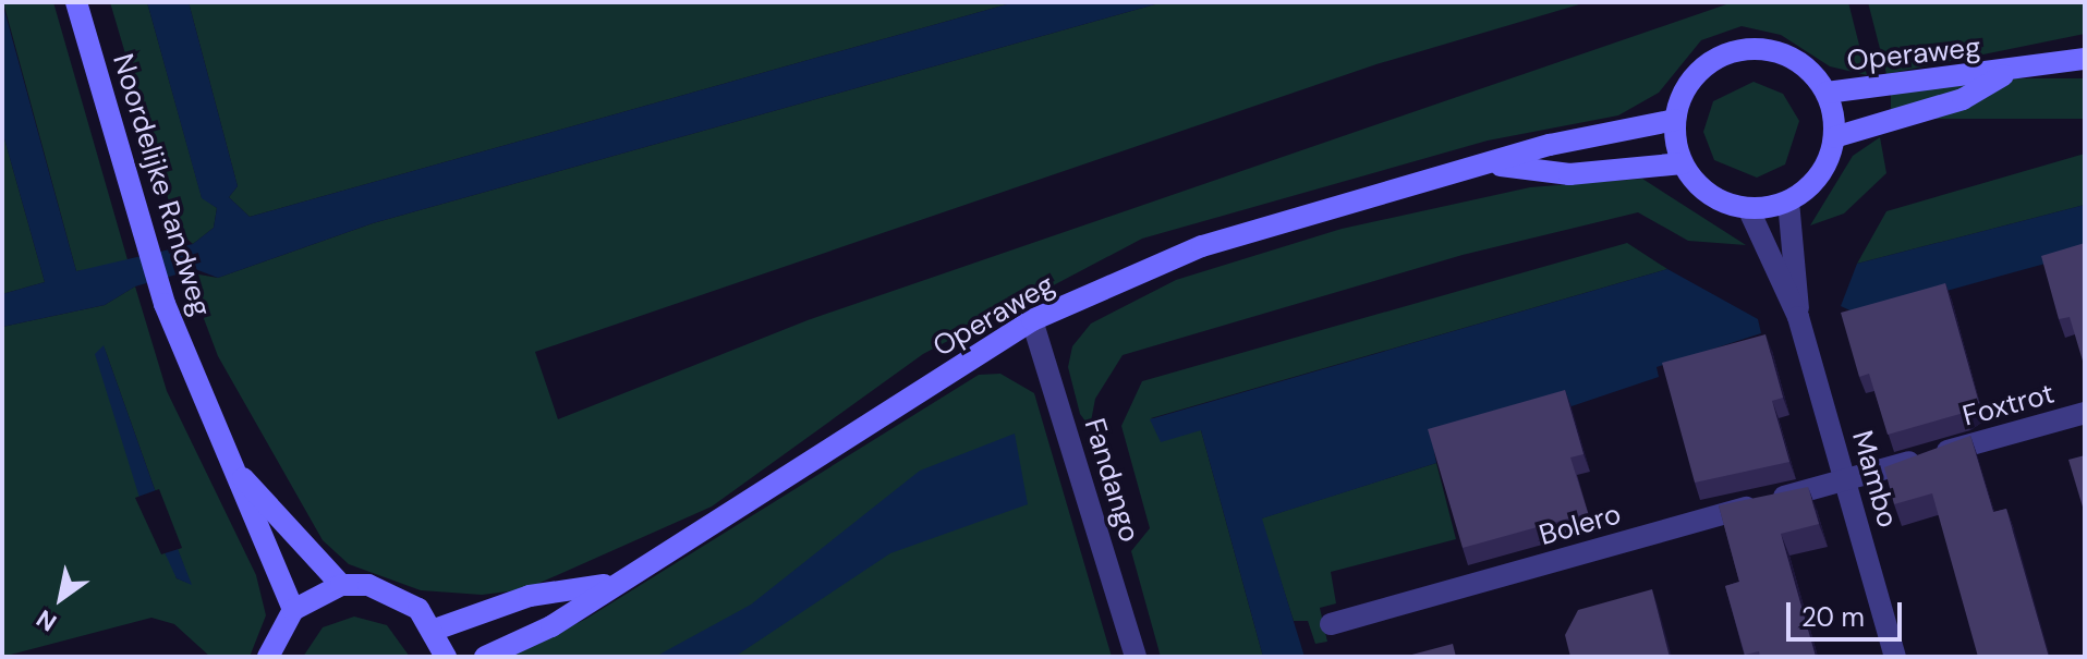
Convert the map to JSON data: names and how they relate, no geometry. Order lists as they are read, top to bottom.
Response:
{
  "streets": {
    "main road": ["Operaweg", "Noordelijke Randweg"],
    "street": [
      "Foxtrot",
      "Mambo",
      "Fandango",
      "Bolero"
    ]
  },
  "crossings": [
    ["Operaweg", "Mambo"],
    ["Operaweg", "Fandango"],
    ["Foxtrot", "Mambo"],
    ["Foxtrot", "Bolero"],
    ["Mambo", "Bolero"]
  ],
  "scale_bar": "20 m",
  "north": "bottom left"
}
